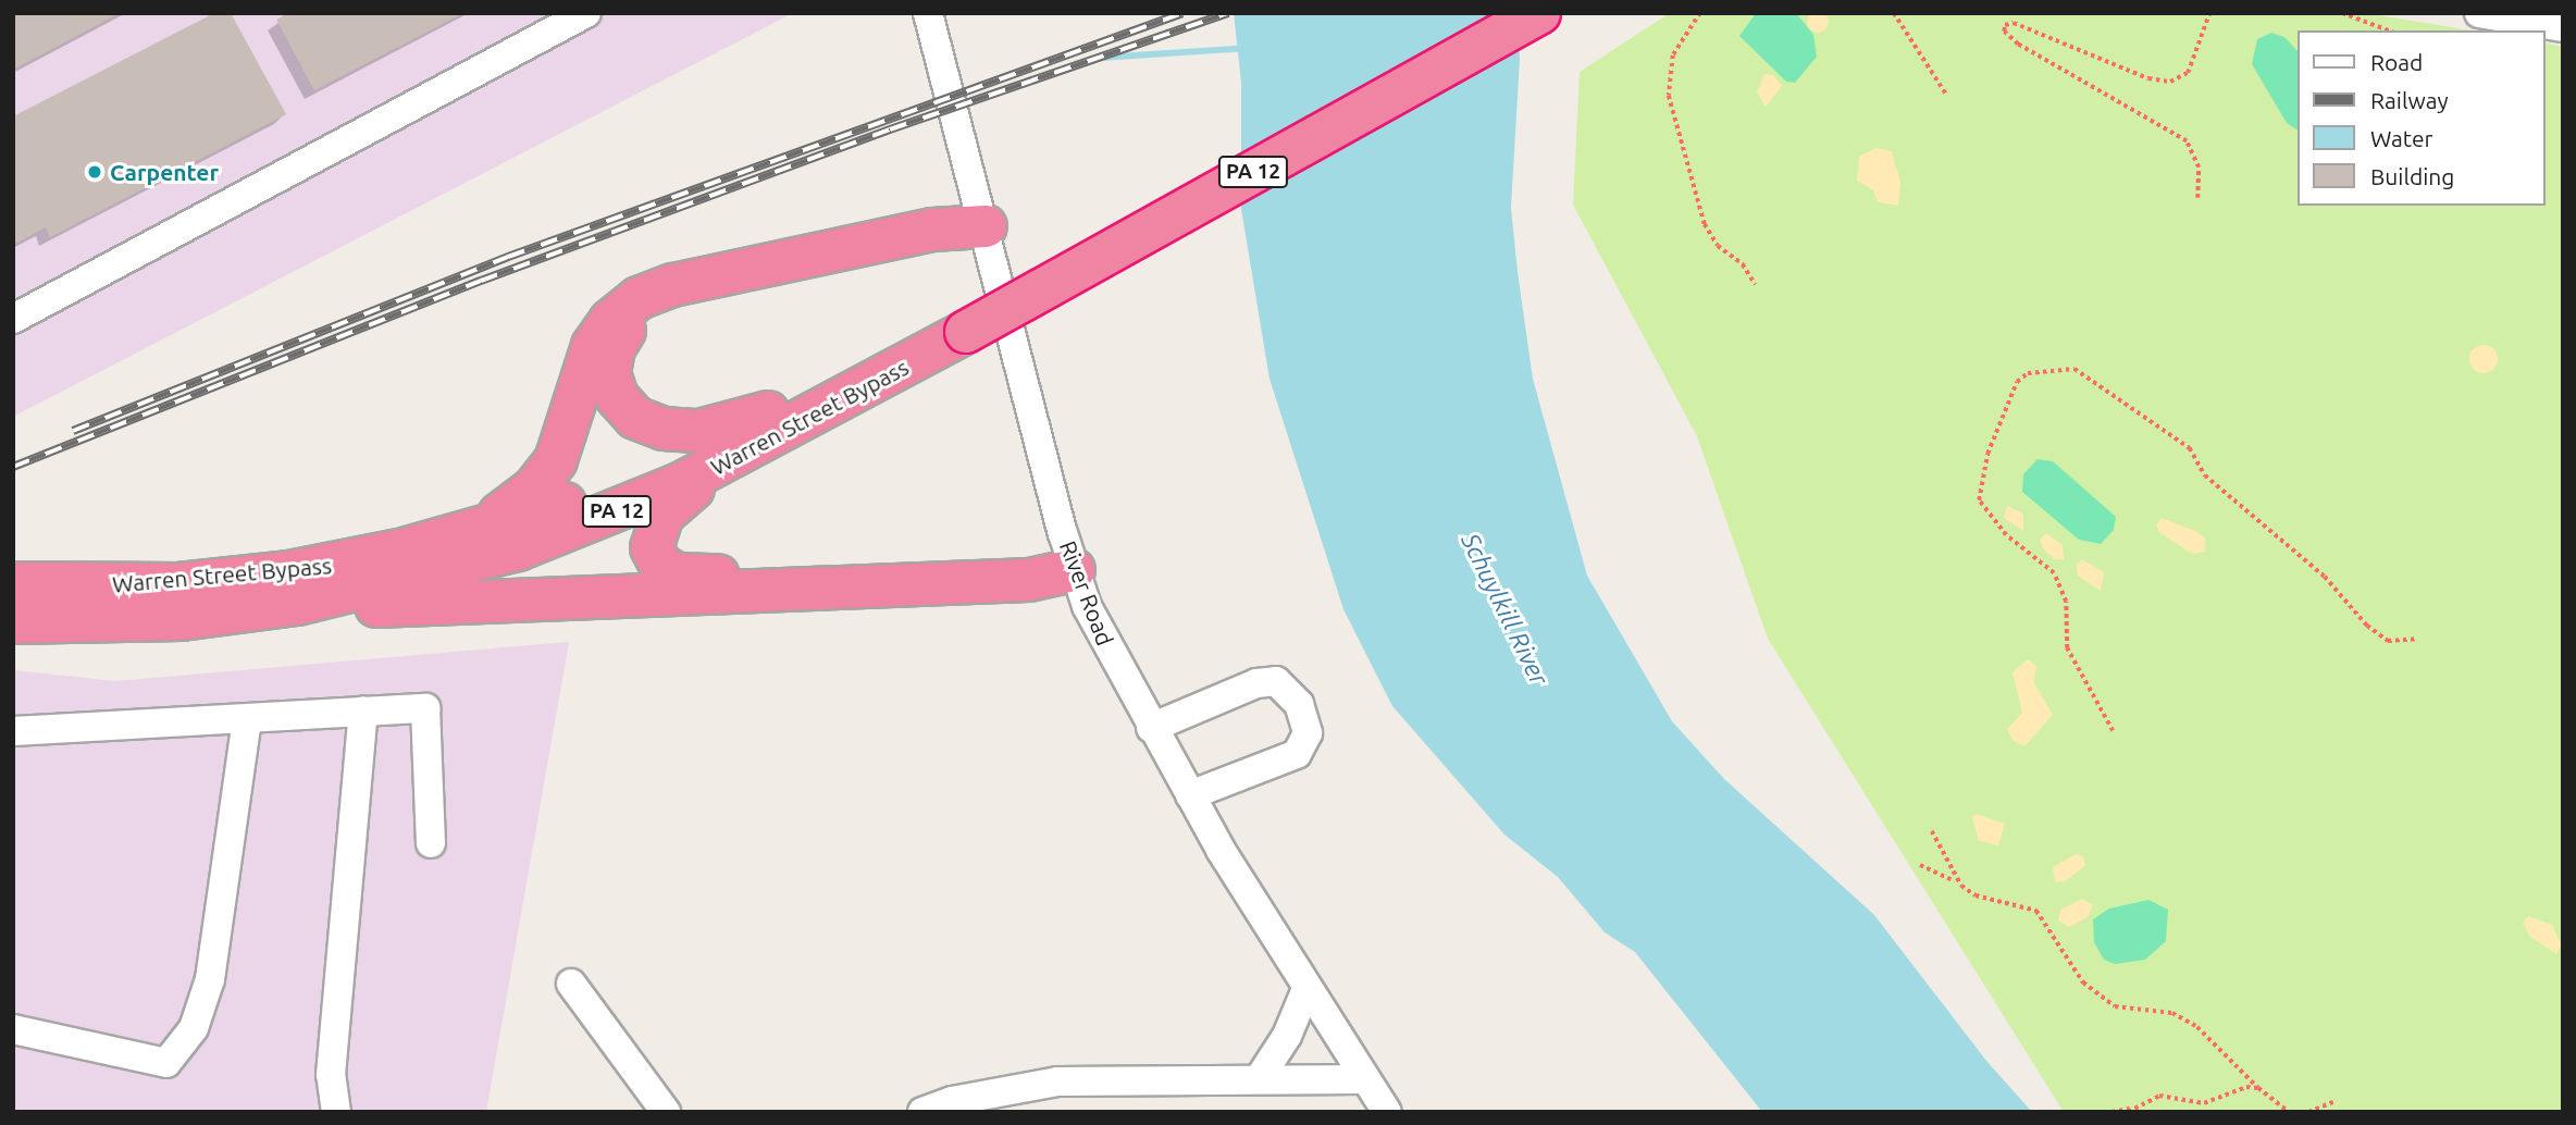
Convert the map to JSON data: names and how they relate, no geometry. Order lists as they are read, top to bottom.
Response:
{
  "streets": {
    "highway": ["PA 12", "Warren Street Bypass"],
    "street": ["River Road"]
  },
  "water": ["Schuylkill River"],
  "places": ["Carpenter"],
  "legend": [
    "Road",
    "Railway",
    "Water",
    "Building"
  ]
}
